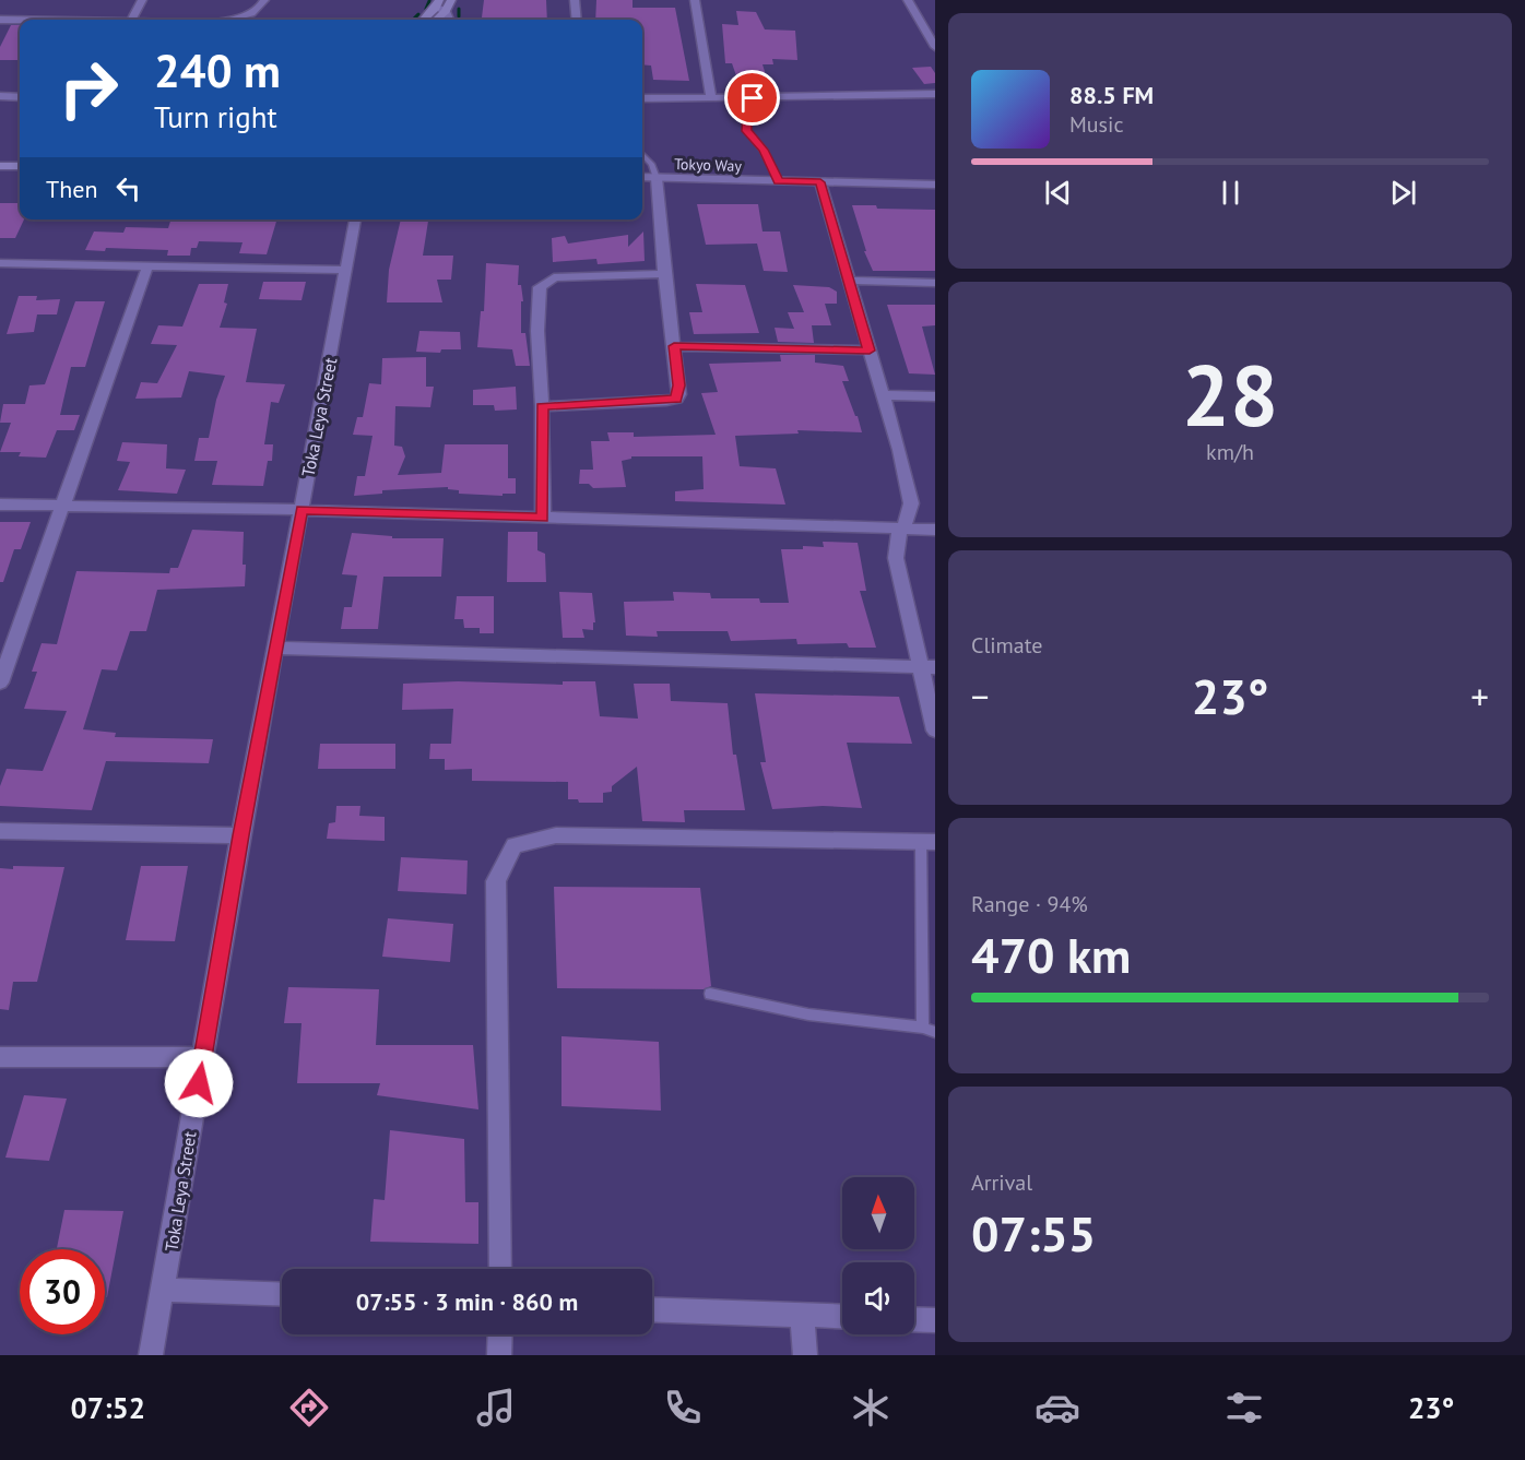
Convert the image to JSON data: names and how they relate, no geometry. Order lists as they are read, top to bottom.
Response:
{
  "streets": {
    "street": ["Tokyo Way", "Toka Leya Street"]
  },
  "north": "top",
  "page": {
    "turn": ["240 m", "Turn right"],
    "song": ["88.5 FM", "Music"],
    "then": "Then",
    "tile": [
      ["28", "km/h"],
      "Climate",
      ["Range · 94%", "470 km"],
      ["Arrival", "07:55"]
    ],
    "heat": ["−", "23°", "+"],
    "limit": "30",
    "trip": "07:55 · 3 min · 860 m",
    "tabs": ["07:52", "23°"]
  }
}
